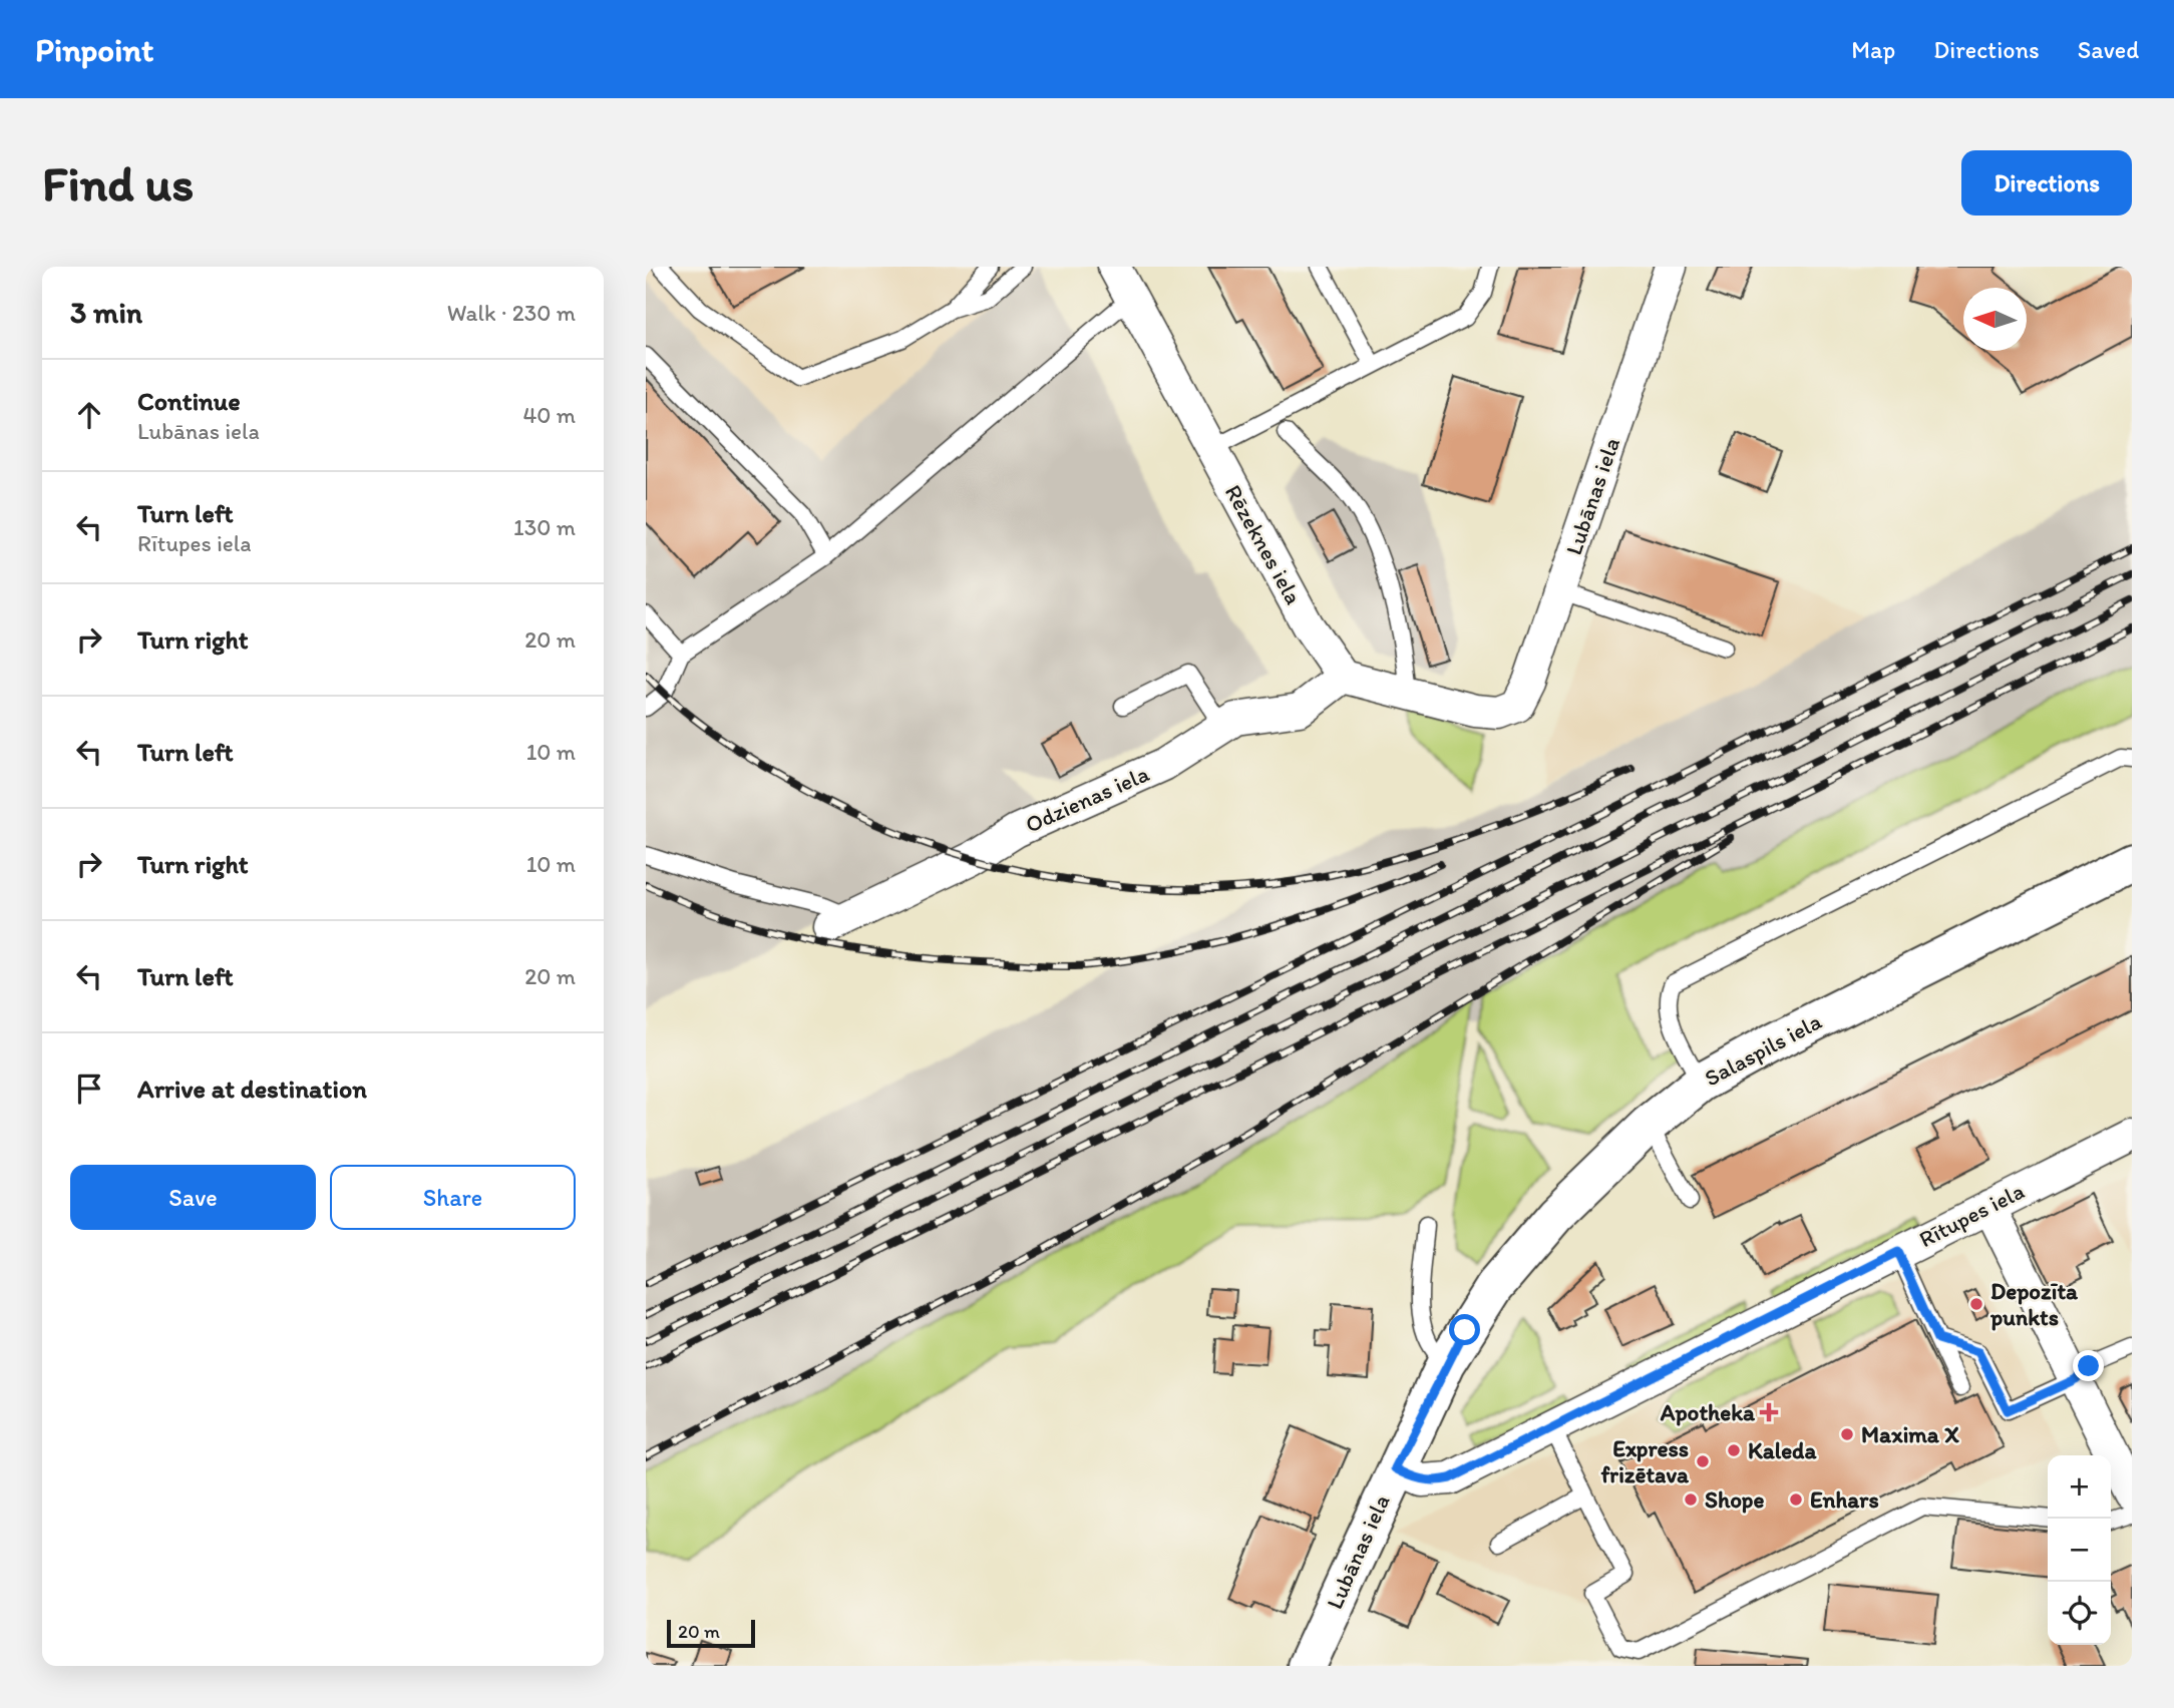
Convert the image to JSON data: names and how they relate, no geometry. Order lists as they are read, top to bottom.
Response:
{
  "streets": {
    "street": [
      "Lubānas iela",
      "Rēzeknes iela",
      "Odzienas iela",
      "Salaspils iela",
      "Rītupes iela"
    ]
  },
  "crossings": [
    ["Lubānas iela", "Salaspils iela"],
    ["Lubānas iela", "Rītupes iela"],
    ["Rēzeknes iela", "Odzienas iela"]
  ],
  "places": {
    "other": [
      "Depozīta punkts",
      "Maxima X",
      "Kaleda",
      "Express frizētava",
      "Shope",
      "Enhars"
    ],
    "health": ["Apotheka"]
  },
  "scale_bar": "20 m",
  "north": "left",
  "page": {
    "header": "Pinpoint",
    "nav": ["Map", "Directions", "Saved"],
    "buttons": [
      "Directions",
      ["Save", "Share"]
    ],
    "title": "Find us",
    "heading": ["3 min", "Walk · 230 m"],
    "list": [
      ["Continue", "Lubānas iela", "40 m"],
      ["Turn left", "Rītupes iela", "130 m"],
      ["Turn right", "20 m"],
      ["Turn left", "10 m"],
      ["Turn right", "10 m"],
      ["Turn left", "20 m"],
      "Arrive at destination"
    ],
    "map_buttons": ["+", "−"],
    "scale": "20 m"
  }
}
